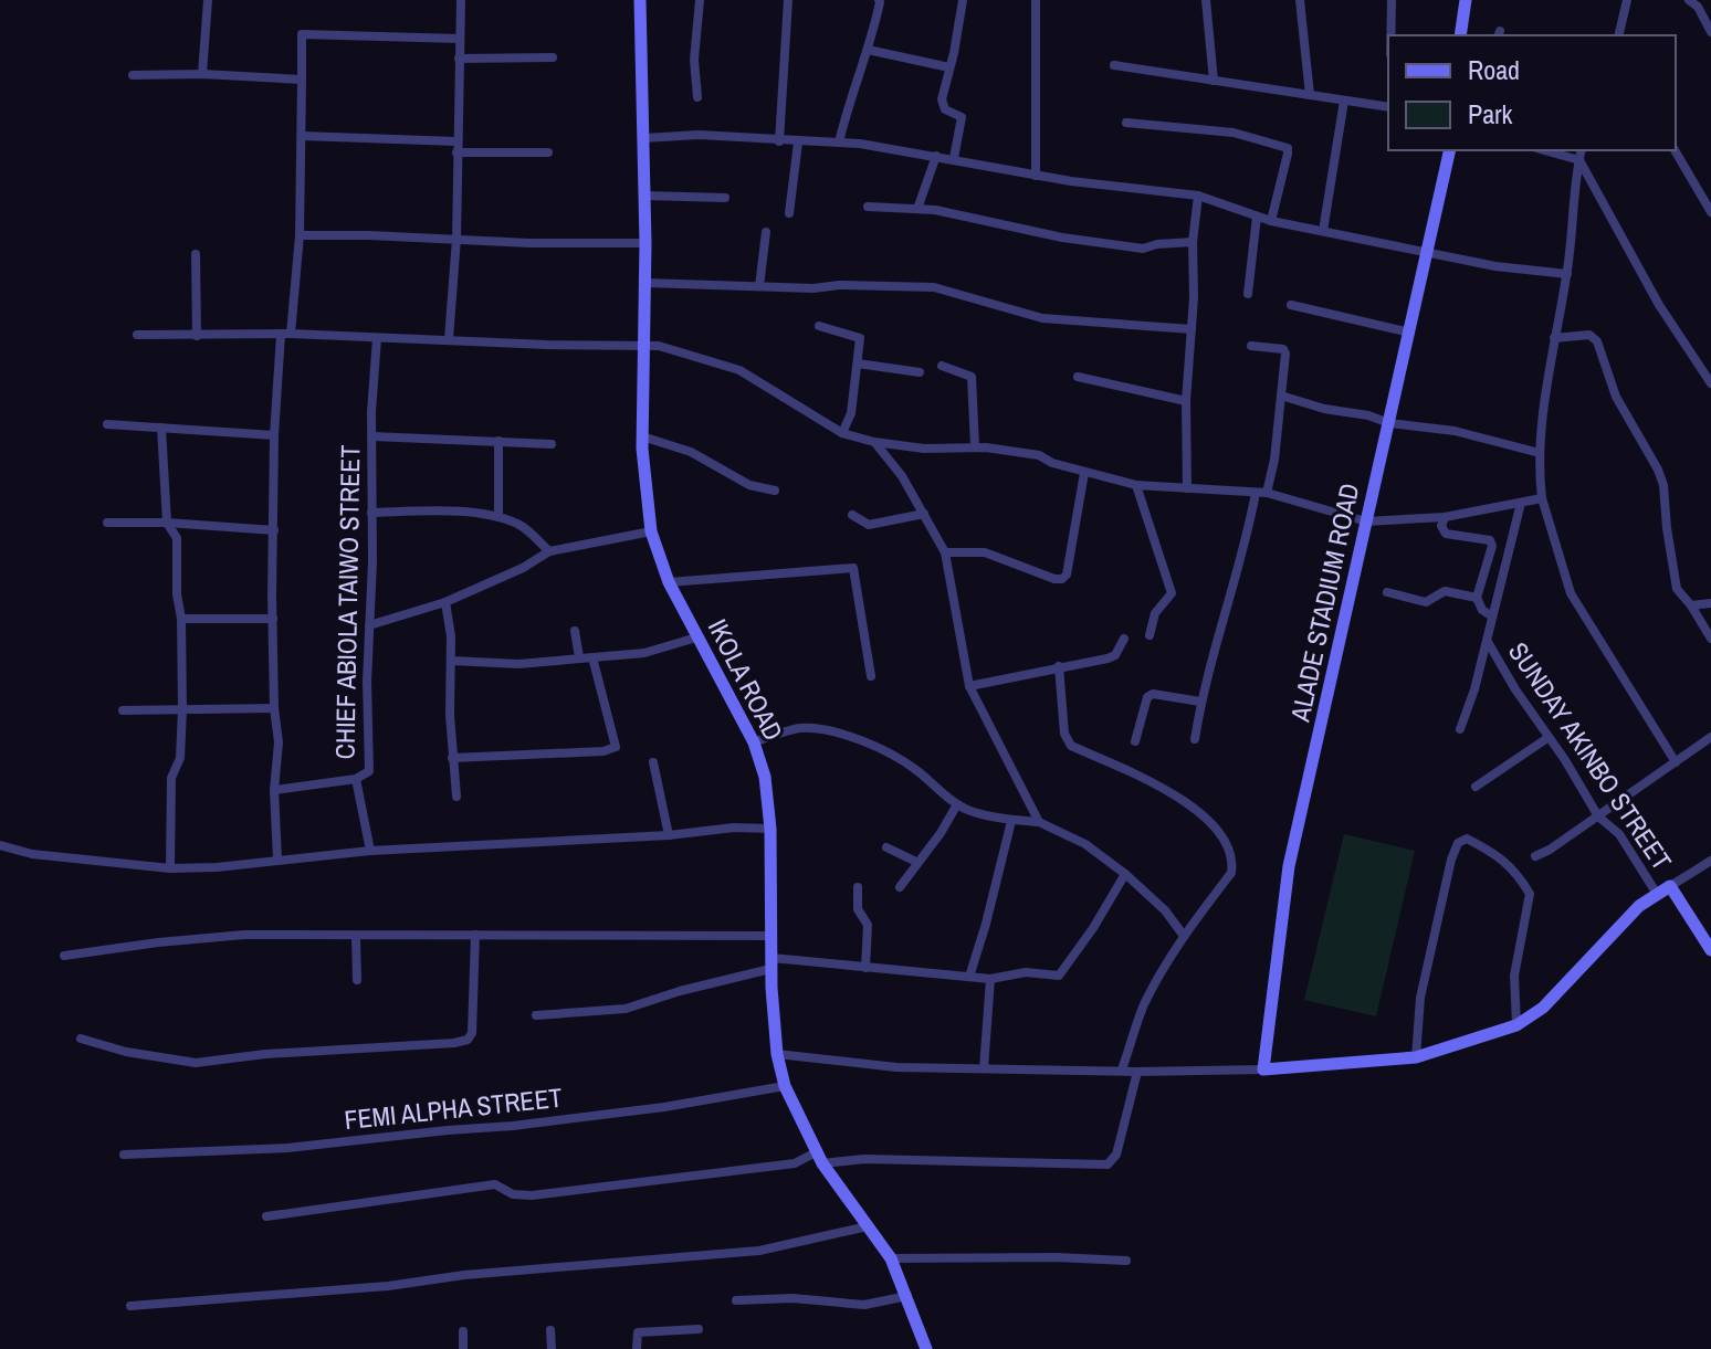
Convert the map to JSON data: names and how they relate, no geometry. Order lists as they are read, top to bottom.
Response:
{
  "streets": {
    "street": [
      "CHIEF ABIOLA TAIWO STREET",
      "ALADE STADIUM ROAD",
      "IKOLA ROAD",
      "SUNDAY AKINBO STREET",
      "FEMI ALPHA STREET"
    ]
  },
  "crossings": [
    ["IKOLA ROAD", "FEMI ALPHA STREET"]
  ],
  "legend": ["Road", "Park"]
}
